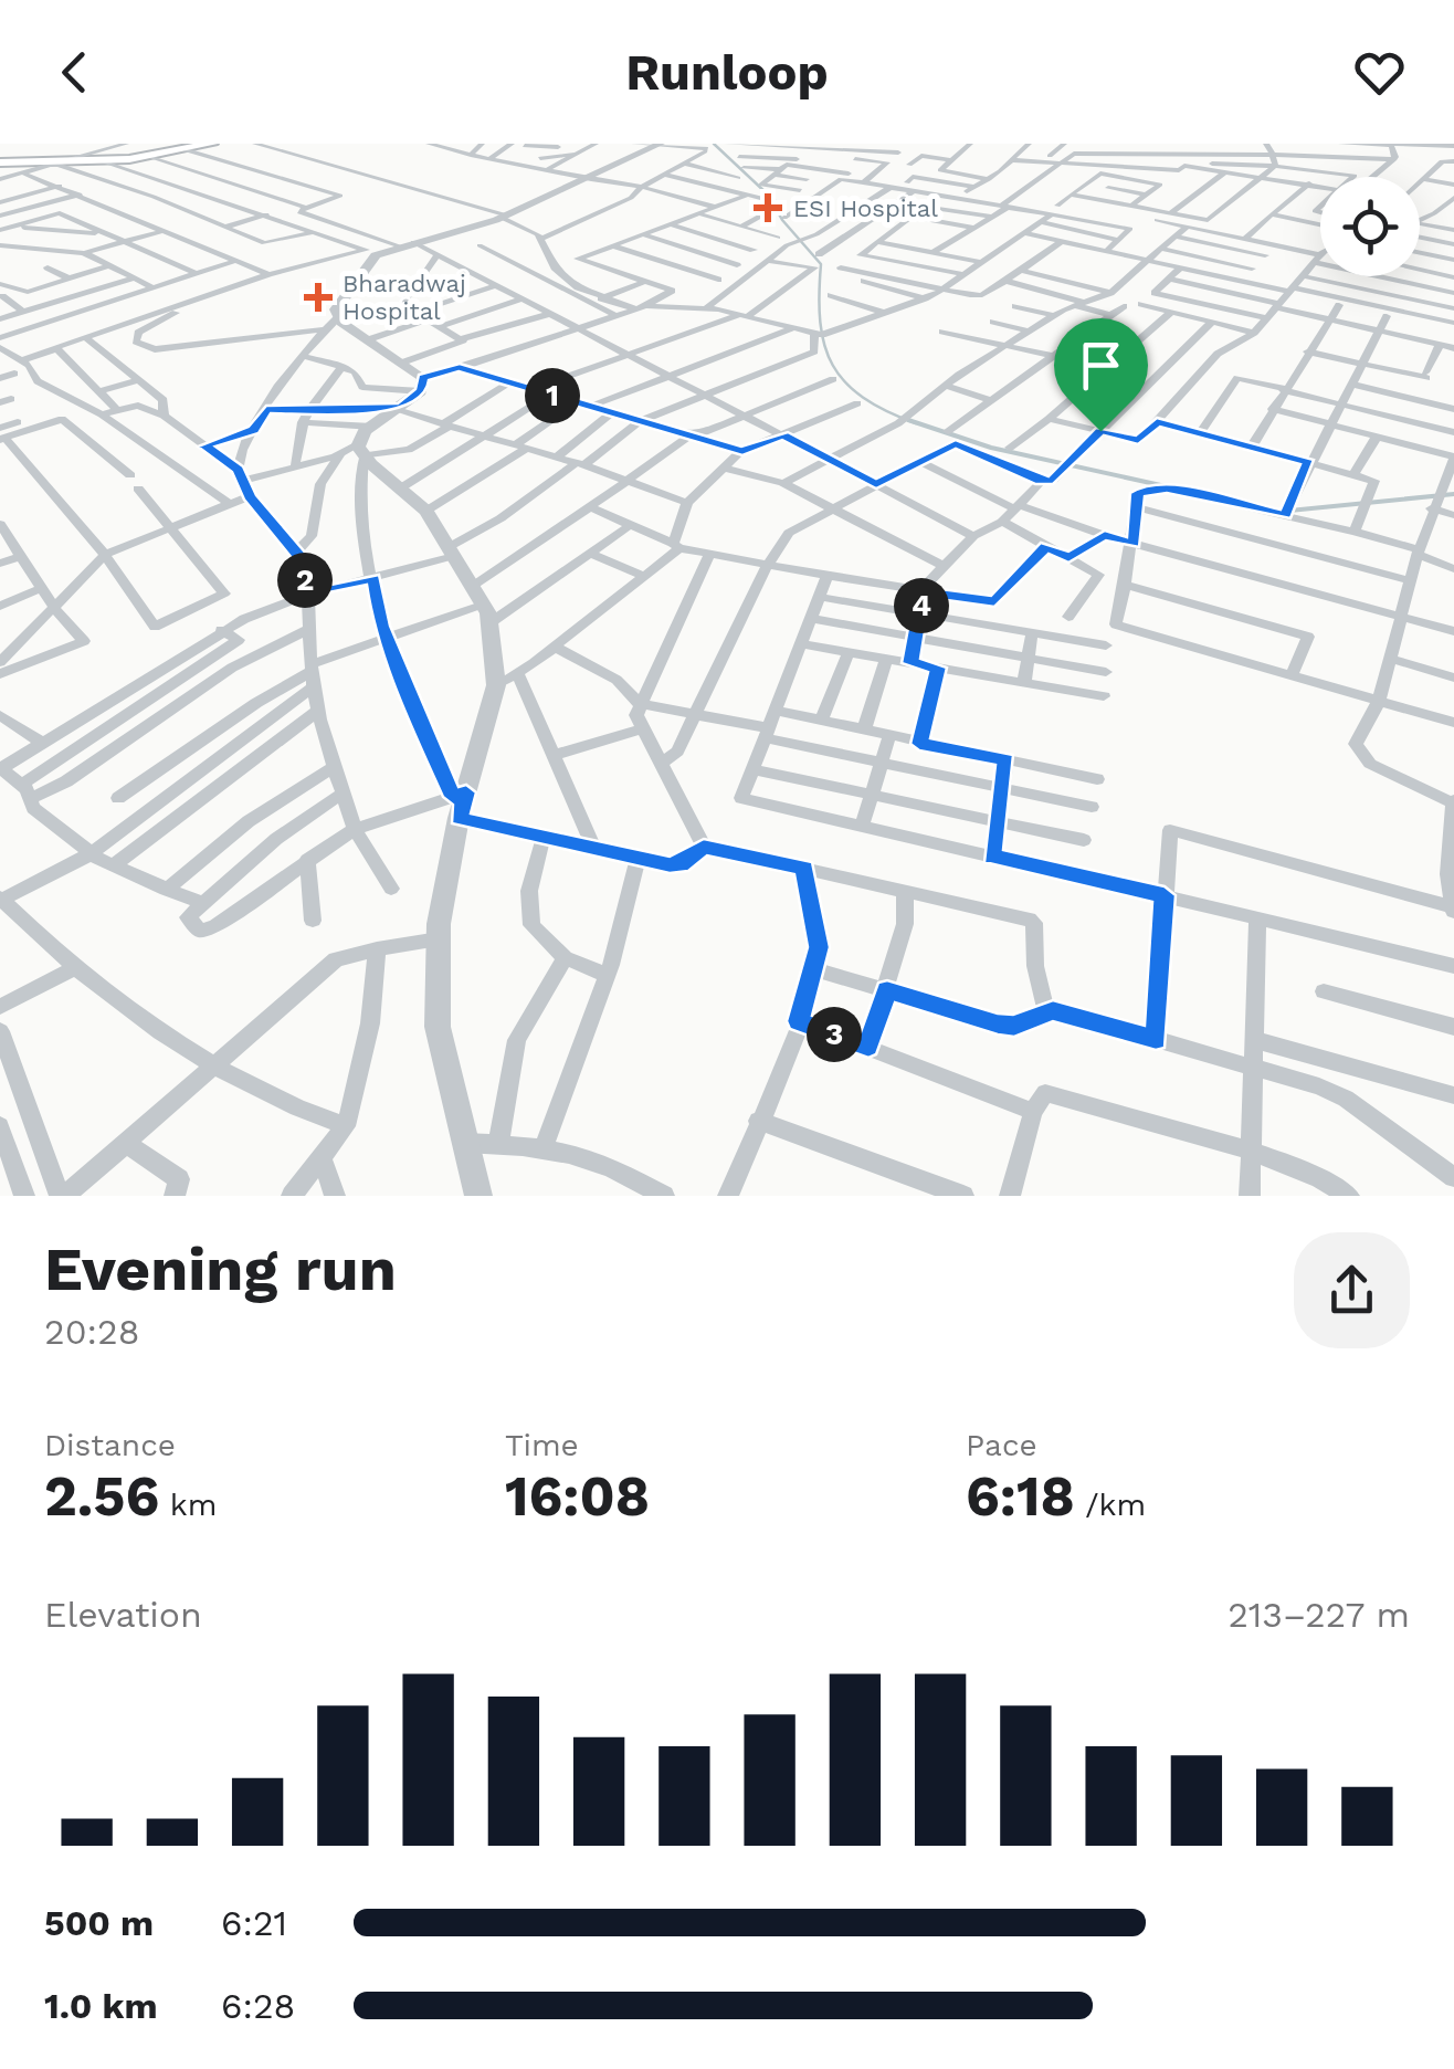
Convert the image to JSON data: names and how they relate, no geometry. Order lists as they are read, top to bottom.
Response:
{
  "places": {
    "health": ["ESI Hospital", "Bharadwaj Hospital"]
  },
  "page": {
    "header": "Runloop",
    "pins": [
      "1",
      "2",
      "4",
      "3"
    ],
    "heading": ["Evening run", "20:28"],
    "stats": [
      ["Distance", "2.56 km"],
      ["Time", "16:08"],
      ["Pace", "6:18 /km"]
    ],
    "chart": ["Elevation", "213–227 m"],
    "list": [
      {
        "name": "500 m",
        "note": "6:21"
      },
      {
        "name": "1.0 km",
        "note": "6:28"
      }
    ]
  }
}
